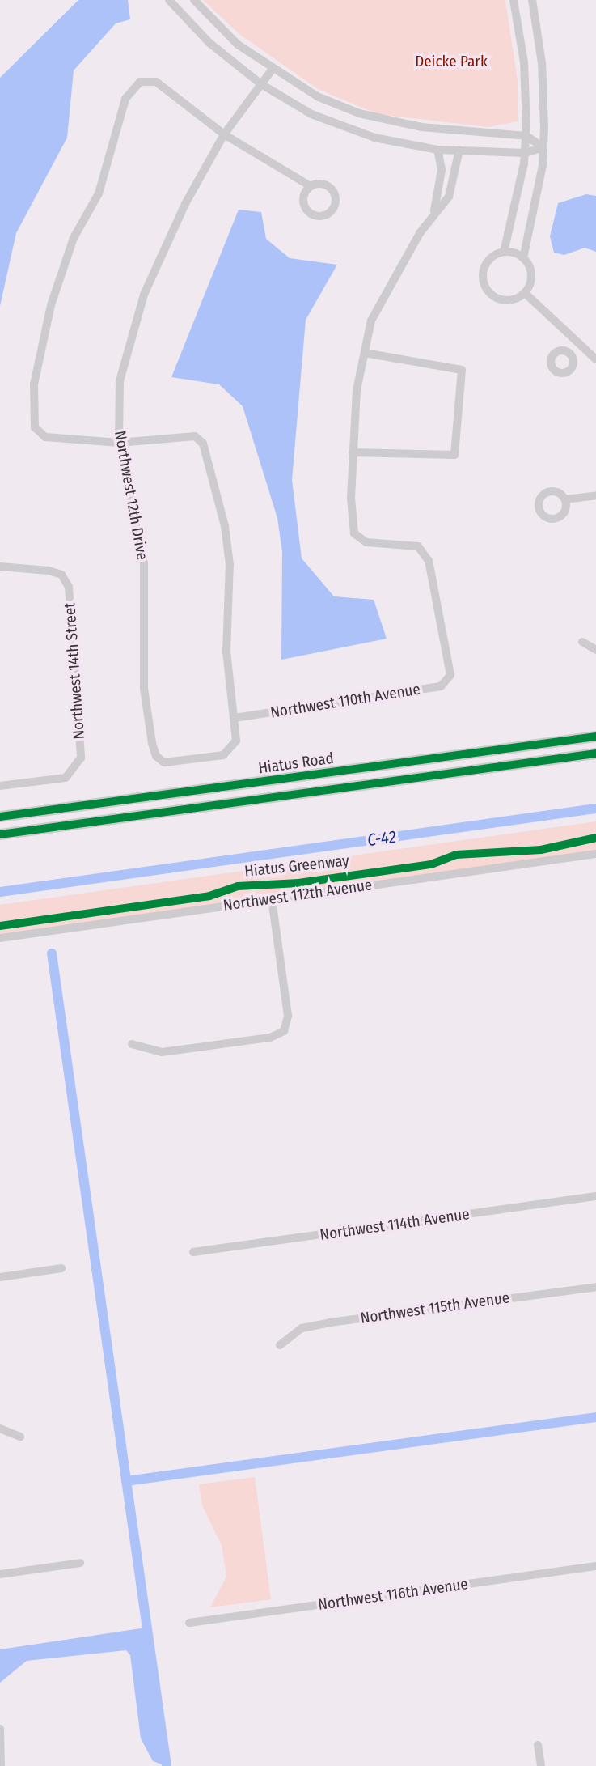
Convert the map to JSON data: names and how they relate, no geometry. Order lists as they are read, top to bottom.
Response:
{
  "streets": {
    "main road": ["Hiatus Road"],
    "street": [
      "Northwest 12th Drive",
      "Northwest 14th Street",
      "Northwest 110th Avenue",
      "Northwest 112th Avenue",
      "Northwest 114th Avenue",
      "Northwest 115th Avenue",
      "Northwest 116th Avenue"
    ],
    "cycle path": ["Hiatus Greenway"]
  },
  "crossings": [
    ["Northwest 12th Drive", "Northwest 110th Avenue"]
  ],
  "water": ["C-42"],
  "parks": ["Deicke Park"]
}
